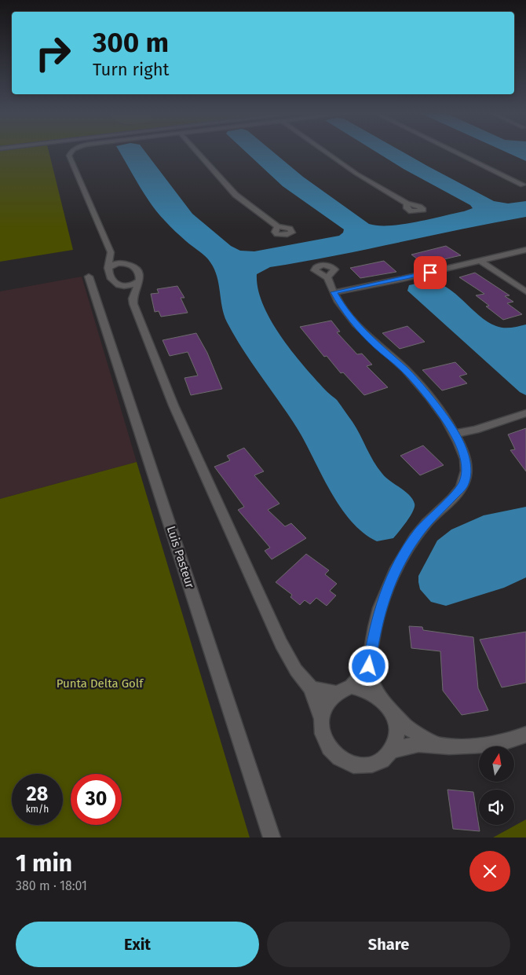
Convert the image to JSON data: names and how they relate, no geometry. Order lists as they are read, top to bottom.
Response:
{
  "streets": {
    "street": ["Luis Pasteur"]
  },
  "parks": ["Punta Delta Golf"],
  "north": "top",
  "page": {
    "turn": ["300 m", "Turn right"],
    "speed": "28 km/h",
    "limit": "30",
    "heading": ["1 min", "380 m · 18:01"],
    "buttons": ["Exit", "Share"]
  }
}
